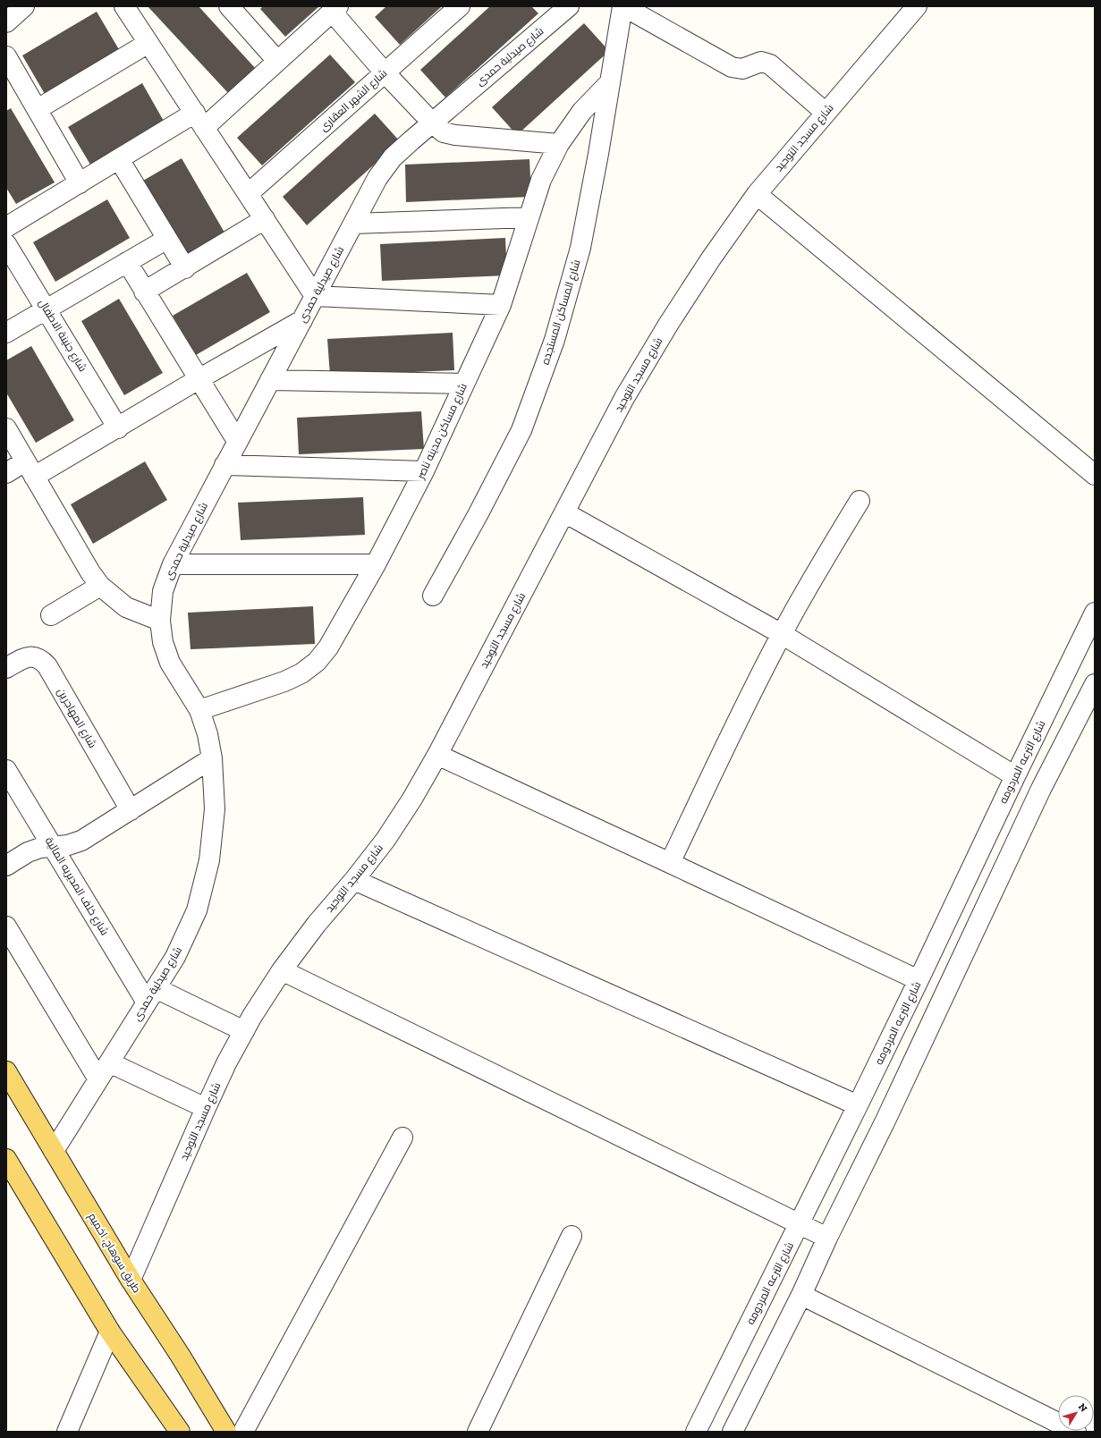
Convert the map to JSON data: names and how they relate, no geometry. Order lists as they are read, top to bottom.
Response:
{
  "streets": {
    "main road": ["طريق سوهاج, اخميم"],
    "street": [
      "شارع صيدلية حمدى",
      "شارع الشهر العقارى",
      "شارع مسجد التوحيد",
      "شارع المساكن المستجده",
      "شارع جنينة الاطفال",
      "شارع مساكن مدينه ناصر",
      "شارع المهاجرين",
      "شارع الترعه المردومه",
      "شارع خلف المديريه المالية"
    ]
  },
  "crossings": [
    ["شارع صيدلية حمدى", "شارع مساكن مدينه ناصر"],
    ["شارع صيدلية حمدى", "شارع خلف المديريه المالية"],
    ["شارع صيدلية حمدى", "طريق سوهاج, اخميم"],
    ["شارع مسجد التوحيد", "طريق سوهاج, اخميم"],
    ["شارع المساكن المستجده", "شارع مساكن مدينه ناصر"]
  ],
  "north": "top right"
}
